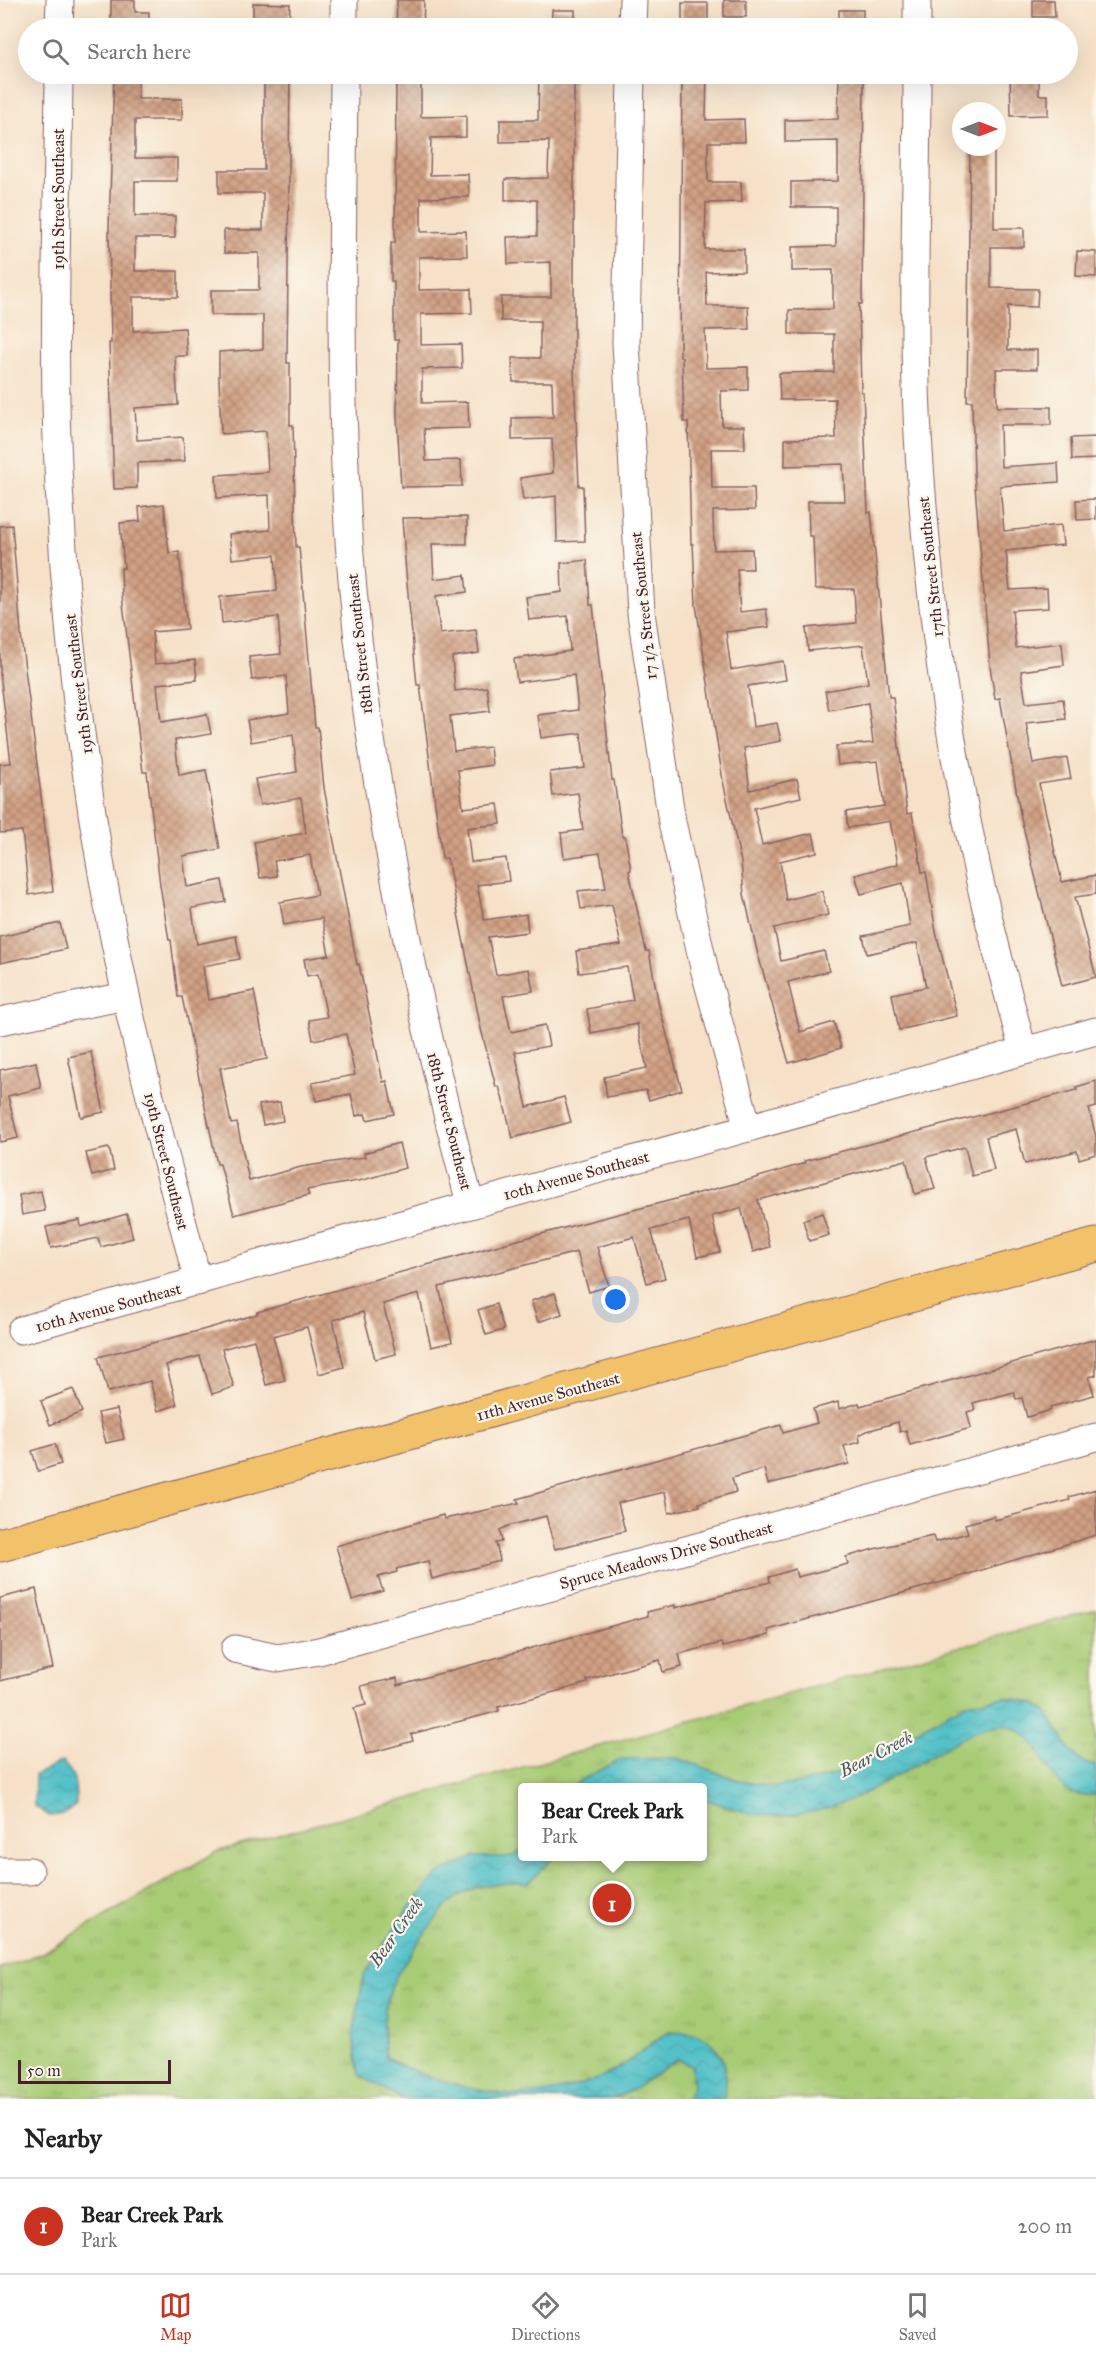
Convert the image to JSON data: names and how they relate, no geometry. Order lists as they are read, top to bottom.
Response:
{
  "streets": {
    "main road": ["11th Avenue Southeast"],
    "street": [
      "19th Street Southeast",
      "17th Street Southeast",
      "17 1/2 Street Southeast",
      "18th Street Southeast",
      "10th Avenue Southeast",
      "Spruce Meadows Drive Southeast"
    ]
  },
  "crossings": [
    ["19th Street Southeast", "10th Avenue Southeast"],
    ["17th Street Southeast", "10th Avenue Southeast"],
    ["17 1/2 Street Southeast", "10th Avenue Southeast"],
    ["18th Street Southeast", "10th Avenue Southeast"]
  ],
  "water": ["Bear Creek"],
  "scale_bar": "50 m",
  "north": "right",
  "page": {
    "search": "Search here",
    "popup": ["Bear Creek Park", "Park"],
    "pins": "1",
    "scale": "50 m",
    "heading": "Nearby",
    "list": [
      {
        "mark": "1",
        "name": "Bear Creek Park",
        "note": "Park",
        "value": "200 m"
      }
    ],
    "nav": ["Map", "Directions", "Saved"]
  }
}
